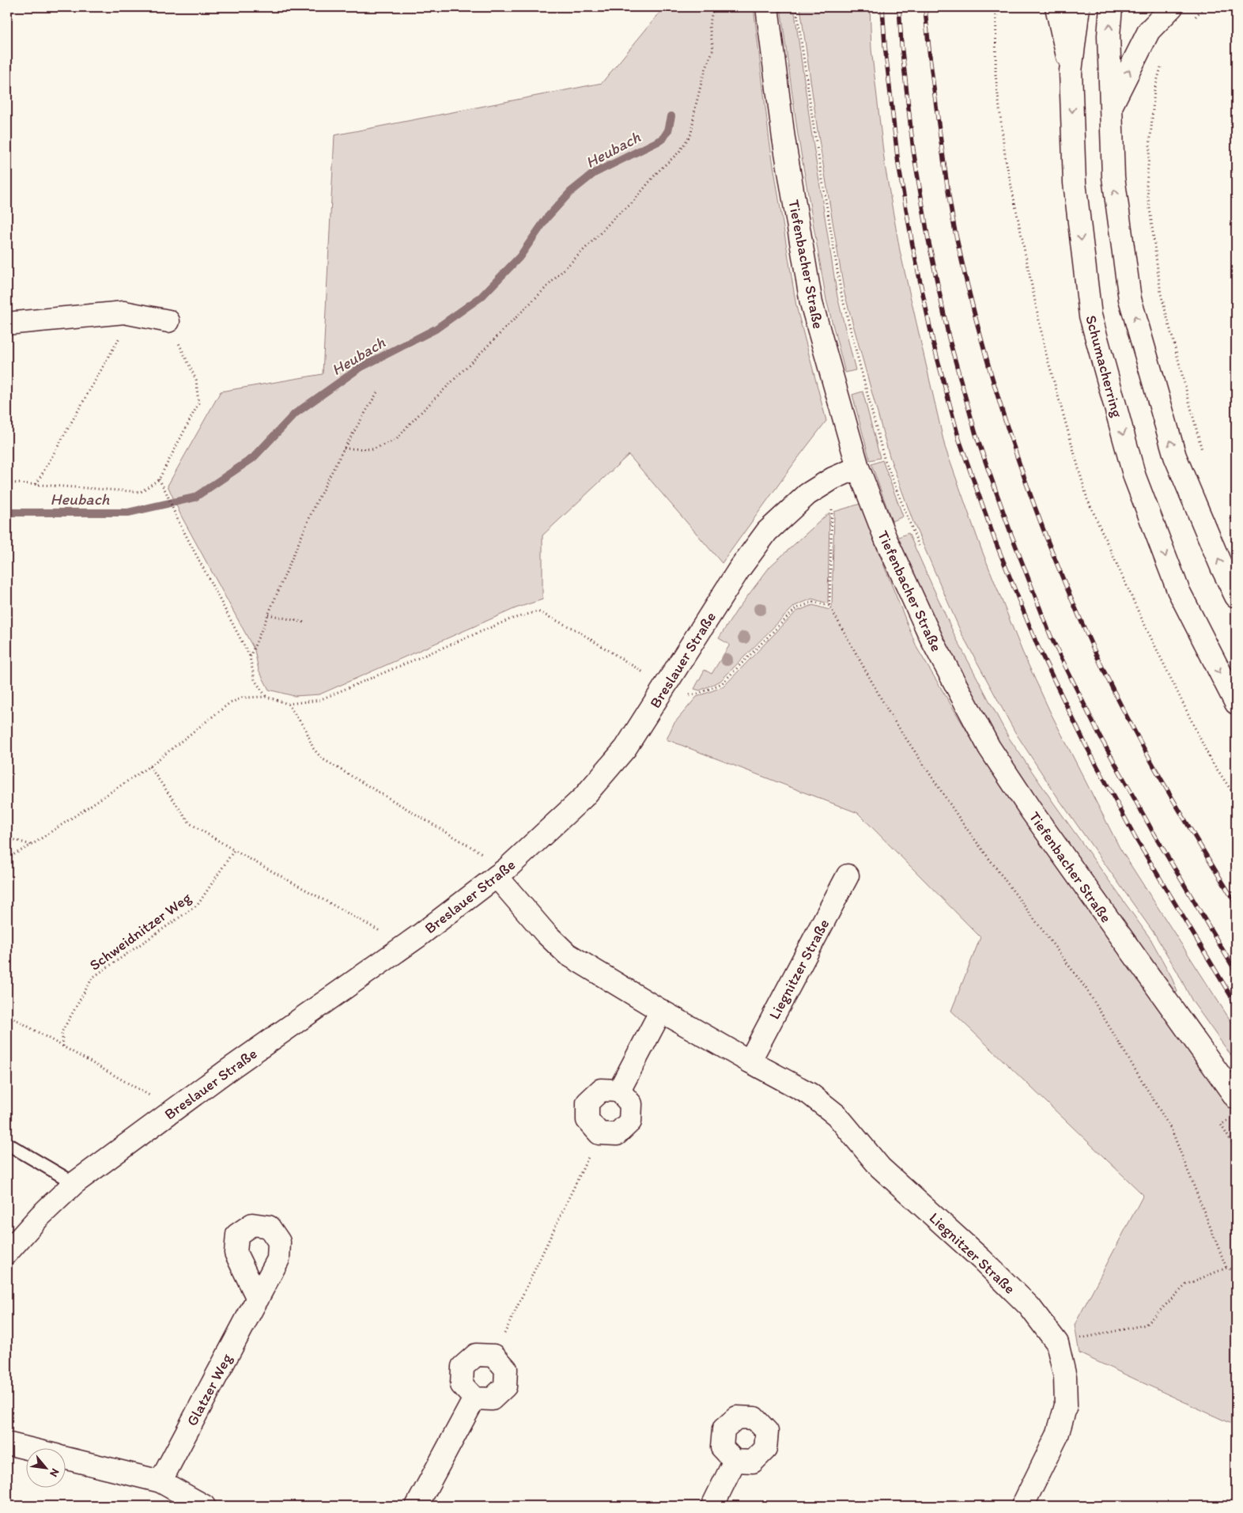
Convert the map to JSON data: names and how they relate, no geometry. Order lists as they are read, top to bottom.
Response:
{
  "streets": {
    "street": [
      "Tiefenbacher Straße",
      "Schumacherring",
      "Breslauer Straße",
      "Liegnitzer Straße",
      "Glatzer Weg"
    ],
    "path": ["Schweidnitzer Weg"]
  },
  "crossings": [
    ["Tiefenbacher Straße", "Breslauer Straße"],
    ["Breslauer Straße", "Liegnitzer Straße"]
  ],
  "water": ["Heubach"],
  "north": "bottom right"
}
